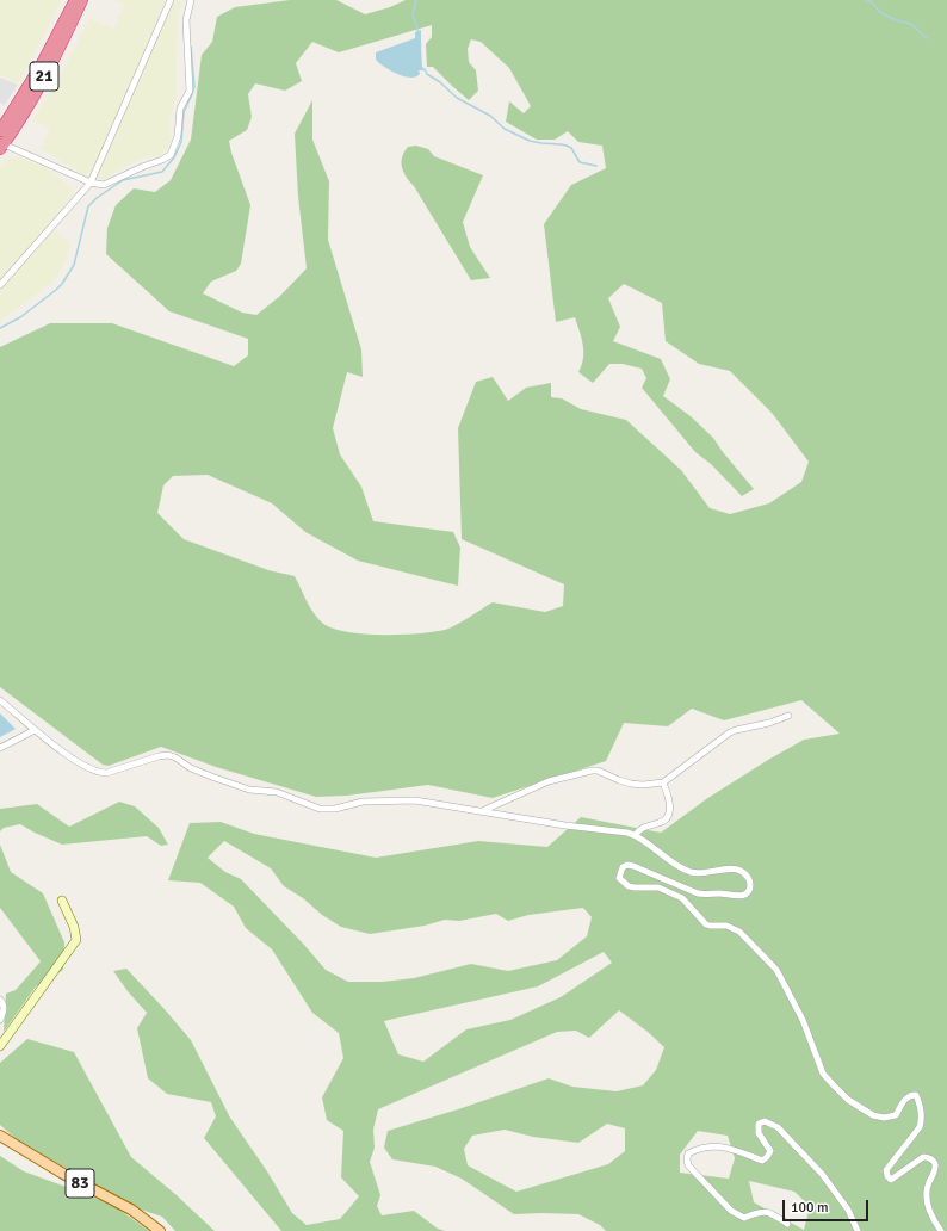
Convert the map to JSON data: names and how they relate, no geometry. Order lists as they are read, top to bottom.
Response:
{
  "streets": {
    "highway": ["21"],
    "main road": ["83"]
  },
  "scale_bar": "100 m"
}
